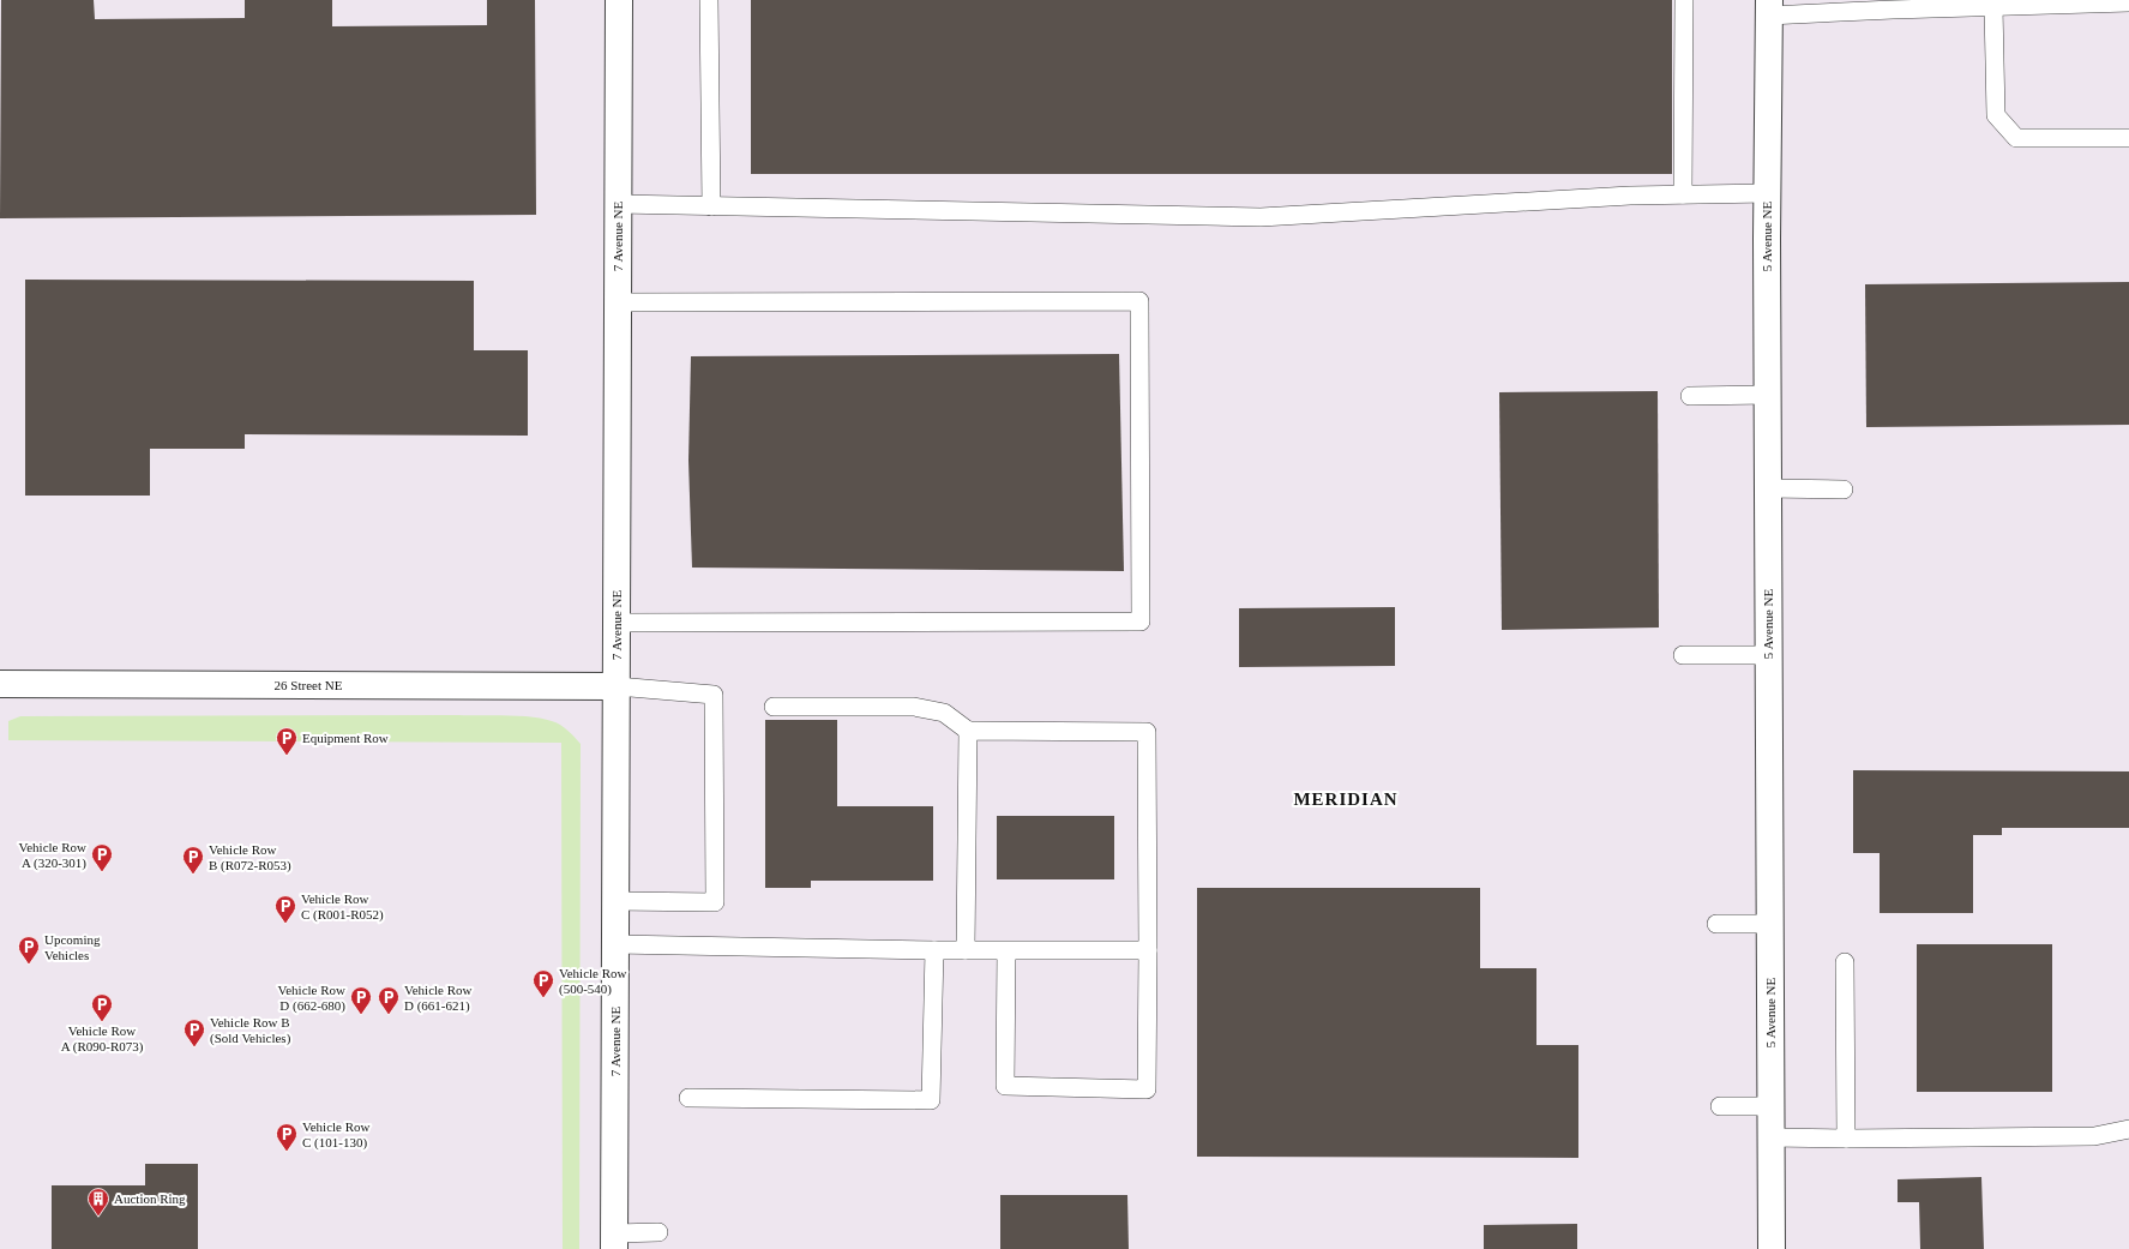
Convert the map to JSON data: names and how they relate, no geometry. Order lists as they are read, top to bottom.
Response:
{
  "streets": {
    "street": ["7 Avenue NE", "5 Avenue NE", "26 Street NE"]
  },
  "crossings": [
    ["7 Avenue NE", "26 Street NE"]
  ],
  "districts": ["MERIDIAN"],
  "places": {
    "parking": [
      "Equipment Row",
      "Vehicle Row A (320-301)",
      "Vehicle Row B (R072-R053)",
      "Vehicle Row C (R001-R052)",
      "Upcoming Vehicles",
      "Vehicle Row (500-540)",
      "Vehicle Row D (662-680)",
      "Vehicle Row D (661-621)",
      "Vehicle Row A (R090-R073)",
      "Vehicle Row B (Sold Vehicles)",
      "Vehicle Row C (101-130)"
    ],
    "building": ["Auction Ring"]
  }
}
